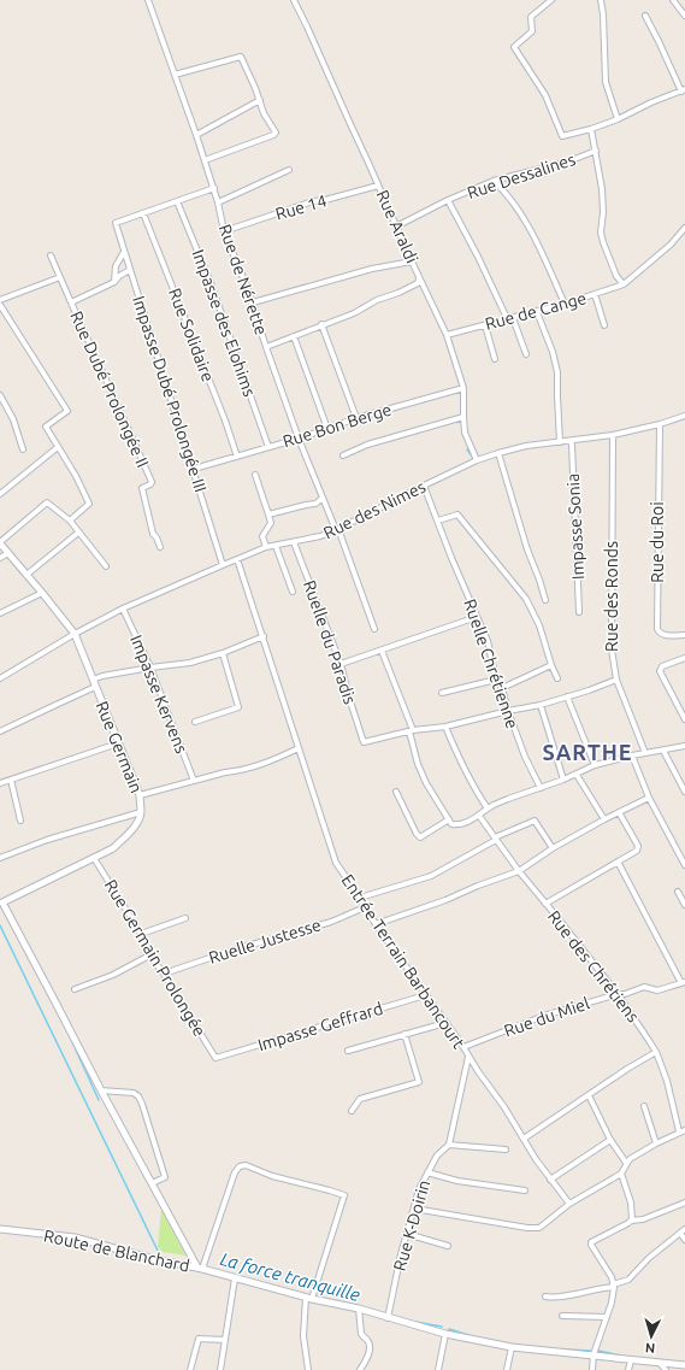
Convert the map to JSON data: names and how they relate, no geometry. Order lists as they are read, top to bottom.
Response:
{
  "streets": {
    "street": [
      "Rue Dessalines",
      "Rue 14",
      "Rue Araldi",
      "Rue de Nérette",
      "Rue de Cange",
      "Impasse des Elohims",
      "Rue Solidaire",
      "Rue Dubé Prolongée II",
      "Impasse Dubé Prolongée III",
      "Rue Bon Berge",
      "Rue des Nimes",
      "Impasse Sonia",
      "Rue du Roi",
      "Rue des Ronds",
      "Ruelle du Paradis",
      "Ruelle Chrétienne",
      "Impasse Kervens",
      "Rue Germain",
      "Ruelle Justesse",
      "Rue Germain Prolongée",
      "Entrée Terrain Barbancourt",
      "Rue des Chrétiens",
      "Rue du Miel",
      "Impasse Geffrard",
      "Rue K-Doirin",
      "Route de Blanchard"
    ]
  },
  "crossings": [
    ["Rue Dessalines", "Rue Araldi"],
    ["Rue 14", "Rue Araldi"],
    ["Rue 14", "Rue de Nérette"],
    ["Rue Araldi", "Rue de Cange"],
    ["Rue Araldi", "Rue Bon Berge"],
    ["Rue Araldi", "Rue des Nimes"],
    ["Rue de Nérette", "Rue Bon Berge"],
    ["Rue de Nérette", "Rue des Nimes"],
    ["Impasse des Elohims", "Rue Bon Berge"],
    ["Rue Solidaire", "Impasse Dubé Prolongée III"],
    ["Rue Solidaire", "Rue Bon Berge"],
    ["Rue Dubé Prolongée II", "Impasse Dubé Prolongée III"],
    ["Impasse Dubé Prolongée III", "Rue Bon Berge"],
    ["Impasse Dubé Prolongée III", "Rue des Nimes"],
    ["Rue des Nimes", "Impasse Sonia"],
    ["Rue des Nimes", "Rue du Roi"],
    ["Rue des Nimes", "Rue des Ronds"],
    ["Rue des Nimes", "Ruelle du Paradis"],
    ["Rue des Nimes", "Ruelle Chrétienne"],
    ["Rue des Nimes", "Impasse Kervens"],
    ["Rue des Nimes", "Rue Germain"],
    ["Rue des Nimes", "Entrée Terrain Barbancourt"],
    ["Rue Germain", "Rue Germain Prolongée"],
    ["Ruelle Justesse", "Rue Germain Prolongée"],
    ["Ruelle Justesse", "Entrée Terrain Barbancourt"],
    ["Rue Germain Prolongée", "Impasse Geffrard"],
    ["Entrée Terrain Barbancourt", "Rue du Miel"],
    ["Entrée Terrain Barbancourt", "Impasse Geffrard"],
    ["Entrée Terrain Barbancourt", "Rue K-Doirin"],
    ["Rue des Chrétiens", "Rue du Miel"],
    ["Rue K-Doirin", "Route de Blanchard"]
  ],
  "districts": ["SARTHE"],
  "water": ["La force tranquille"],
  "north": "bottom"
}
